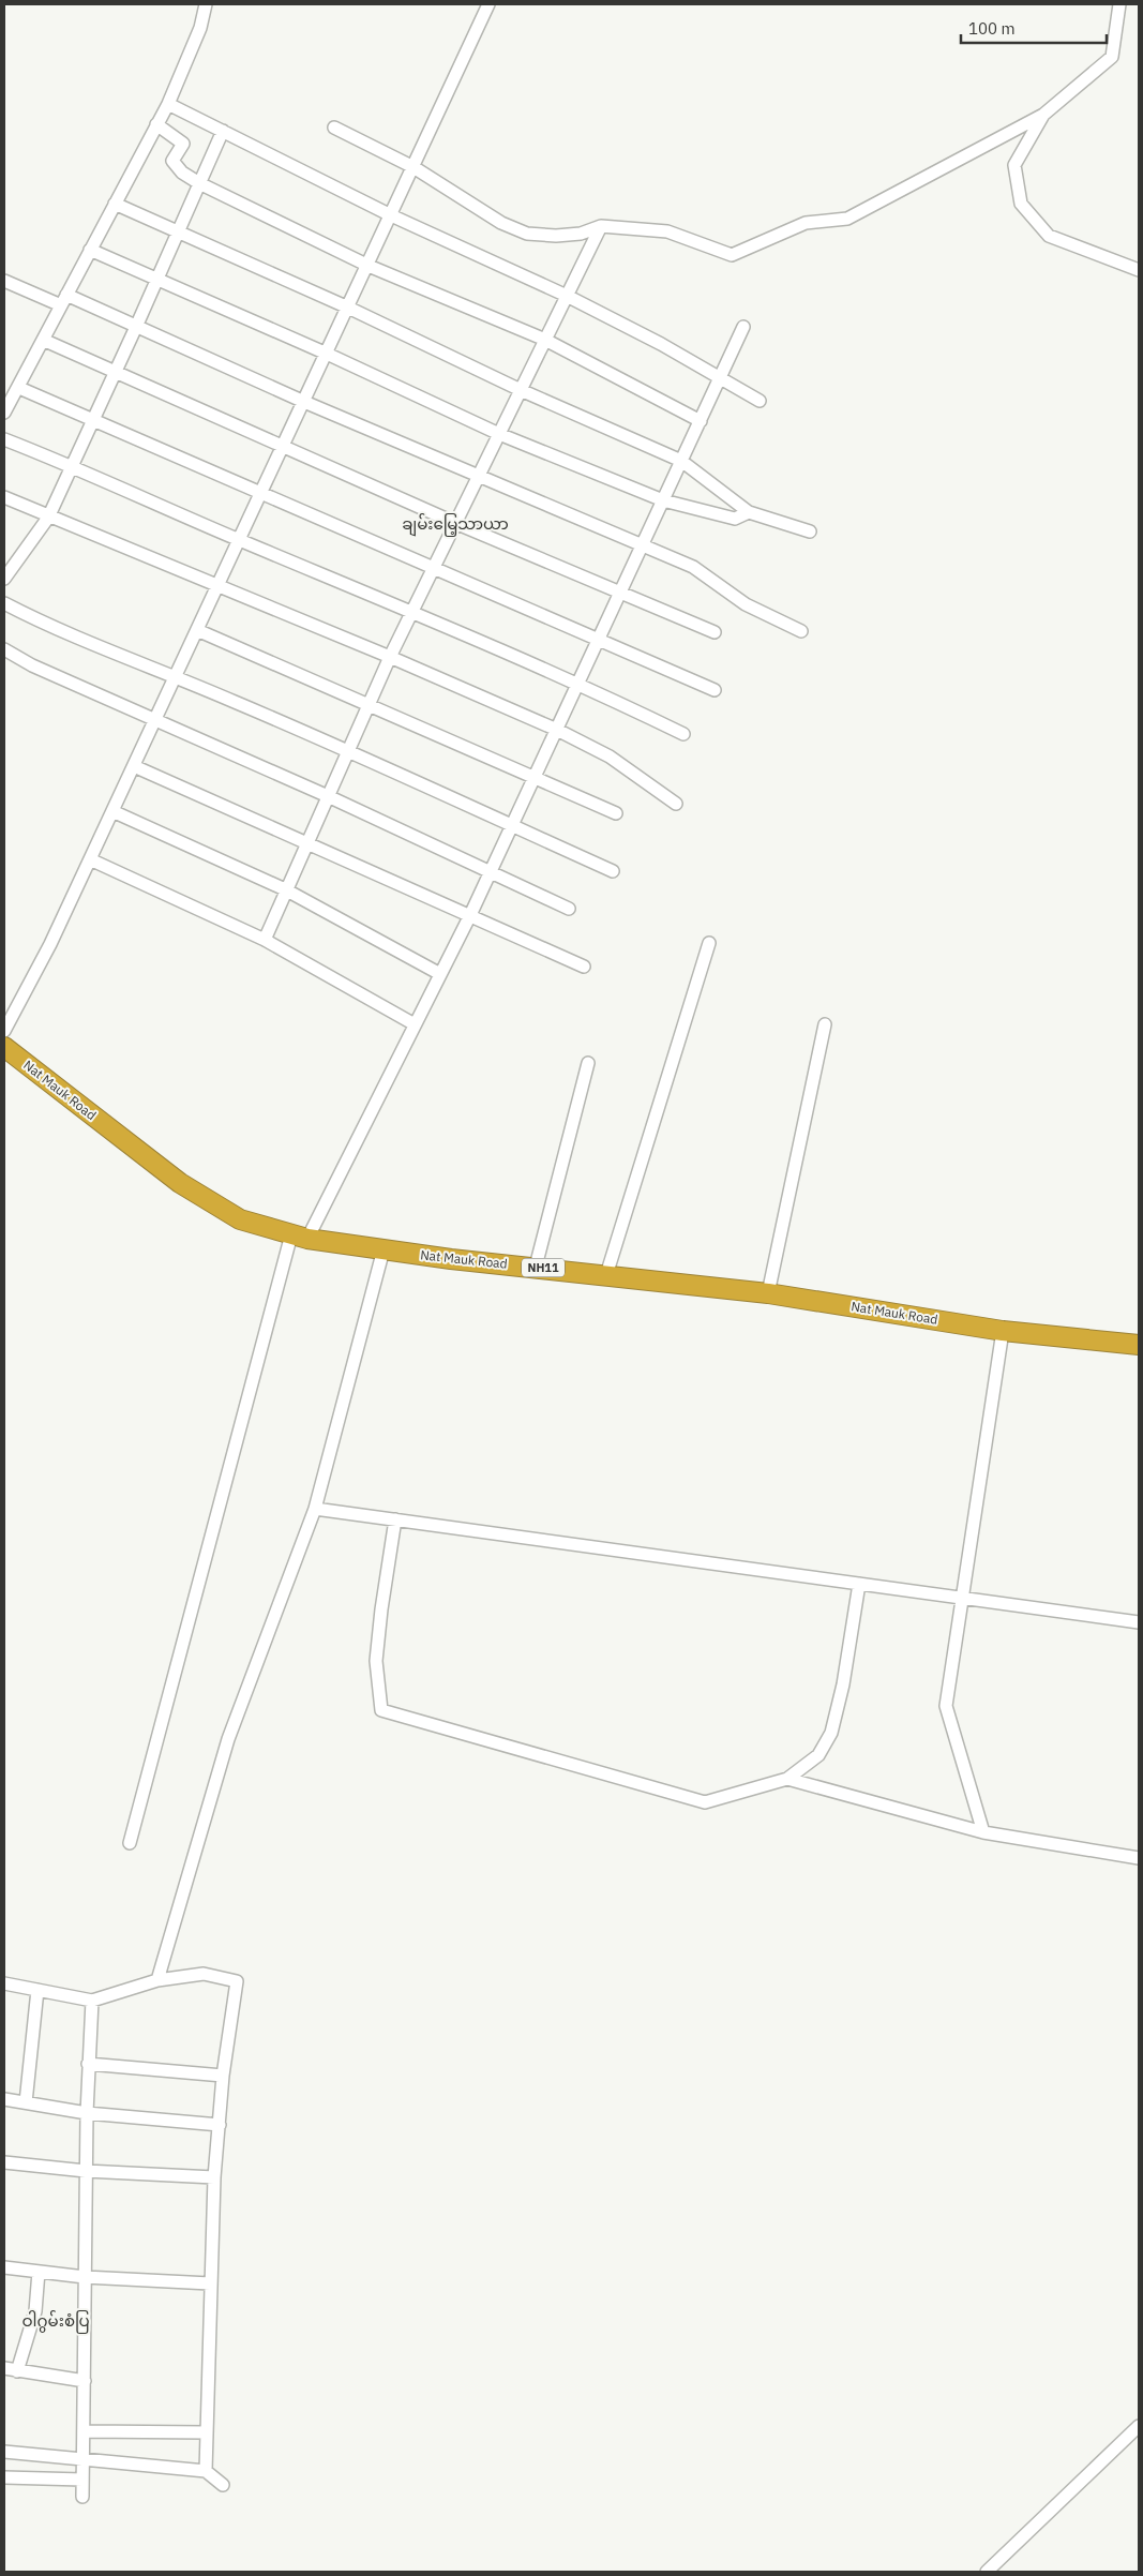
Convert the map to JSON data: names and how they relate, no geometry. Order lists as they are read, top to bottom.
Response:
{
  "streets": {
    "highway": ["Nat Mauk Road", "NH11"]
  },
  "districts": ["ချမ်းမြေ့သာယာ", "ဝါဂွမ်းစံပြ"],
  "scale_bar": "100 m"
}
